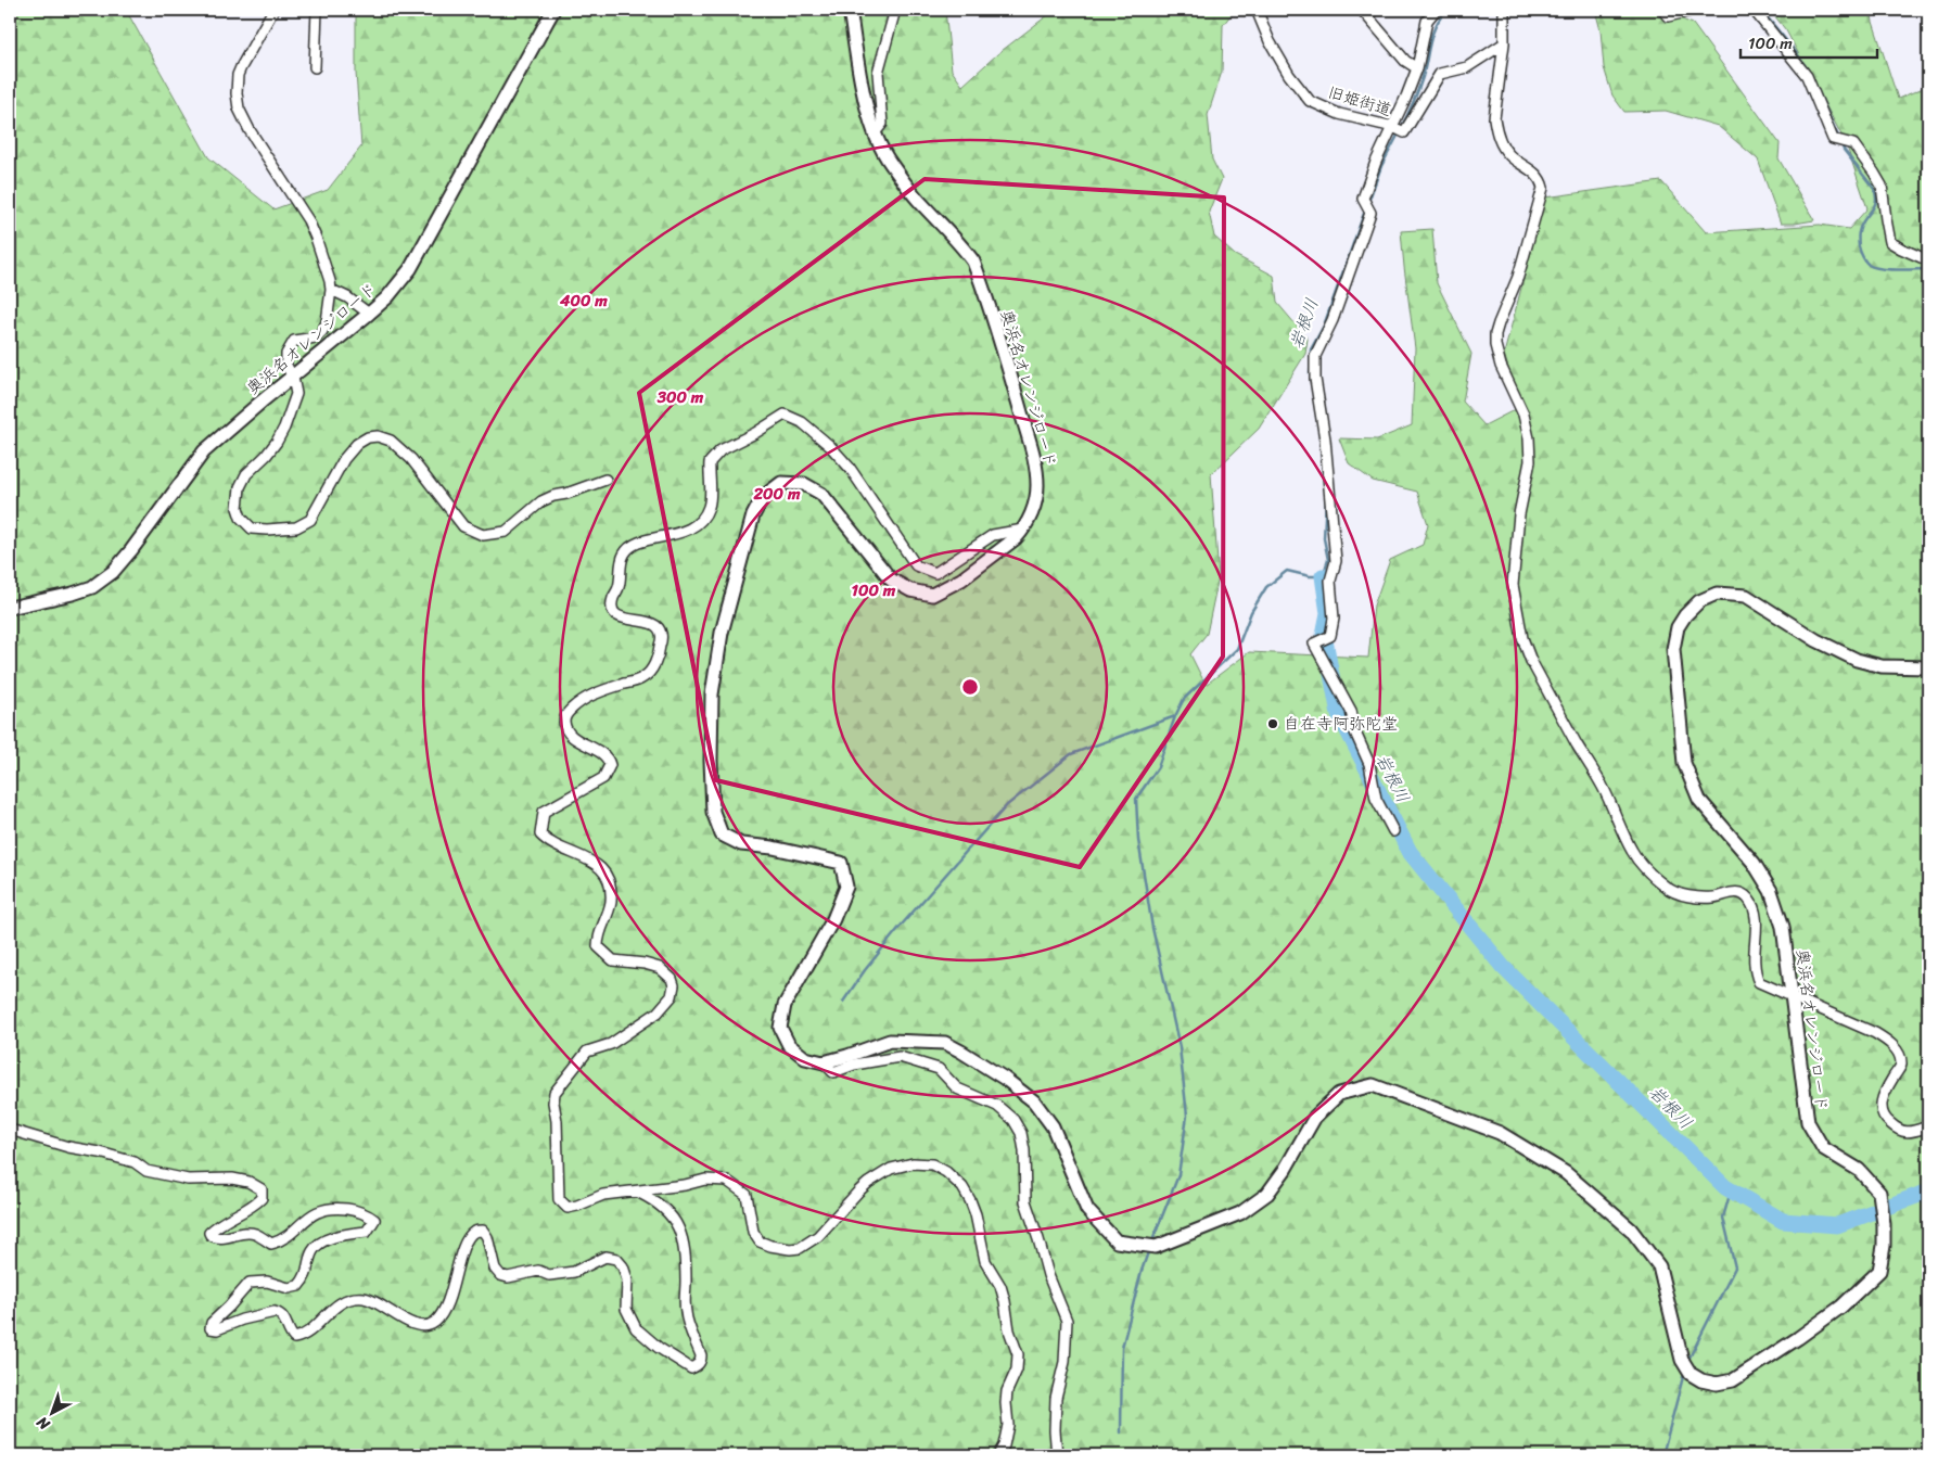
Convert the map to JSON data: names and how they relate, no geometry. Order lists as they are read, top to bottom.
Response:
{
  "streets": {
    "street": ["旧姫街道", "奥浜名オレンジロード"]
  },
  "water": ["岩根川"],
  "places": ["自在寺阿弥陀堂"],
  "scale_bar": "100 m",
  "north": "bottom left",
  "rings": [
    "400 m",
    "300 m",
    "200 m",
    "100 m"
  ]
}
